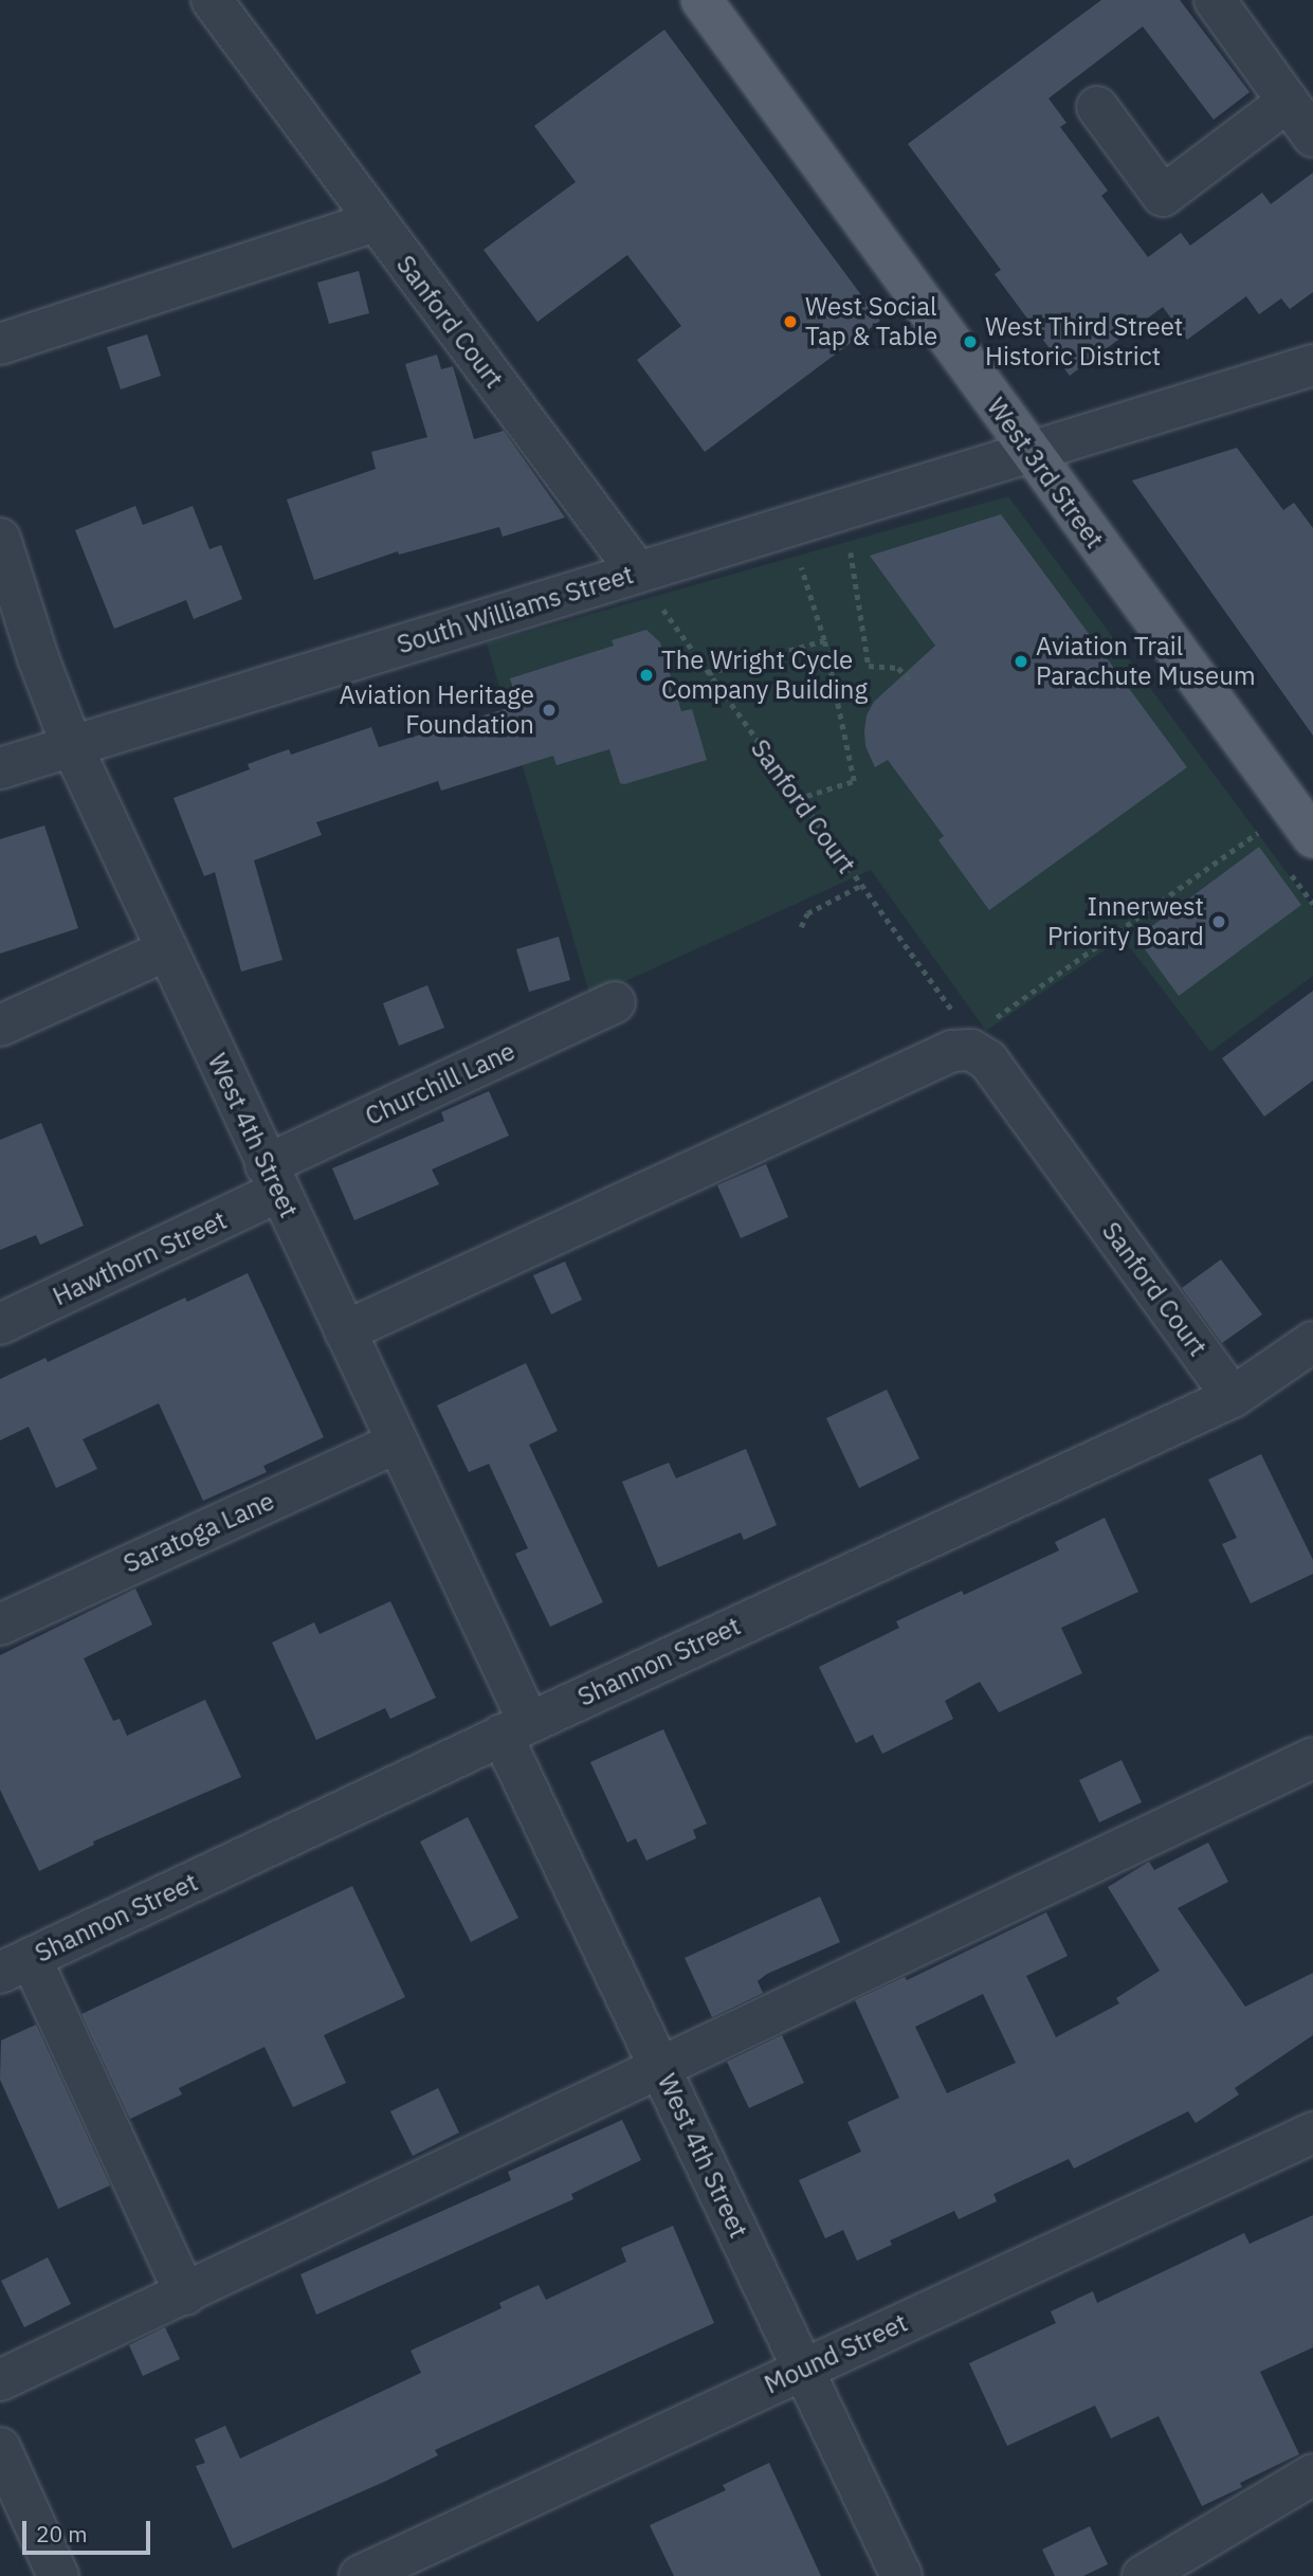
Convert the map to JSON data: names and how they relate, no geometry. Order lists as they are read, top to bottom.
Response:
{
  "streets": {
    "main road": ["West 3rd Street"],
    "street": [
      "Sanford Court",
      "South Williams Street",
      "Churchill Lane",
      "West 4th Street",
      "Hawthorn Street",
      "Saratoga Lane",
      "Shannon Street",
      "Mound Street"
    ]
  },
  "crossings": [
    ["Sanford Court", "South Williams Street"],
    ["Sanford Court", "Shannon Street"],
    ["West 3rd Street", "South Williams Street"],
    ["South Williams Street", "West 4th Street"],
    ["Churchill Lane", "West 4th Street"],
    ["Churchill Lane", "Hawthorn Street"],
    ["West 4th Street", "Hawthorn Street"],
    ["West 4th Street", "Saratoga Lane"],
    ["West 4th Street", "Shannon Street"],
    ["West 4th Street", "Mound Street"]
  ],
  "places": [
    "West Social Tap & Table",
    "West Third Street Historic District",
    "Aviation Trail Parachute Museum",
    "The Wright Cycle Company Building",
    "Aviation Heritage Foundation",
    "Innerwest Priority Board"
  ],
  "scale_bar": "20 m"
}
